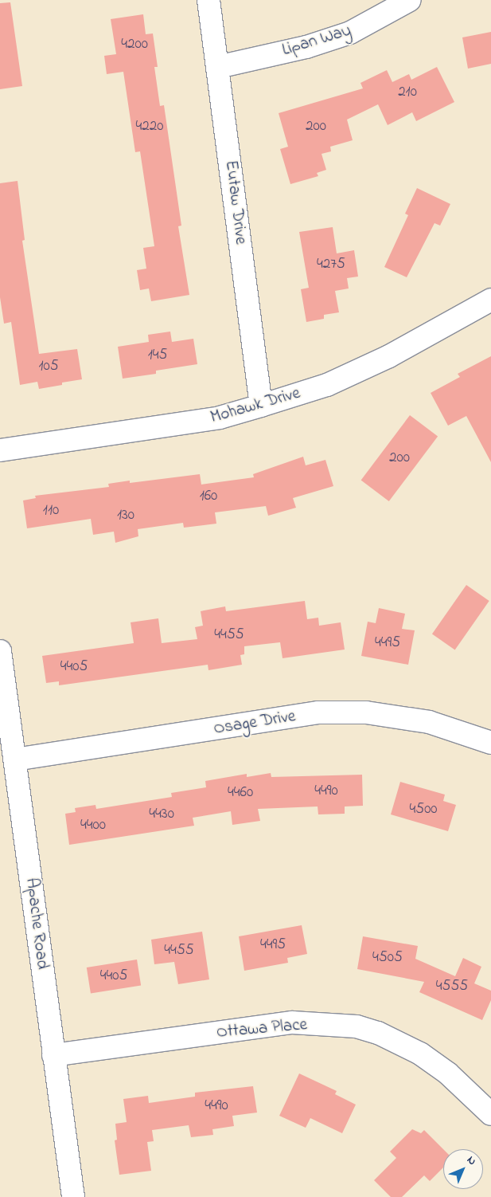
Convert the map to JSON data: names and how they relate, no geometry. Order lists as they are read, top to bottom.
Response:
{
  "streets": {
    "street": [
      "Lipan Way",
      "Eutaw Drive",
      "Mohawk Drive",
      "Osage Drive",
      "Apache Road",
      "Ottawa Place"
    ]
  },
  "crossings": [
    ["Lipan Way", "Eutaw Drive"],
    ["Eutaw Drive", "Mohawk Drive"],
    ["Osage Drive", "Apache Road"],
    ["Apache Road", "Ottawa Place"]
  ],
  "house_numbers": [
    "4200",
    "210",
    "4220",
    "200",
    "4275",
    "145",
    "105",
    "200",
    "160",
    "110",
    "130",
    "4455",
    "4495",
    "4405",
    "4490",
    "4460",
    "4500",
    "4430",
    "4400",
    "4495",
    "4455",
    "4505",
    "4405",
    "4555",
    "4490"
  ],
  "north": "top right"
}
